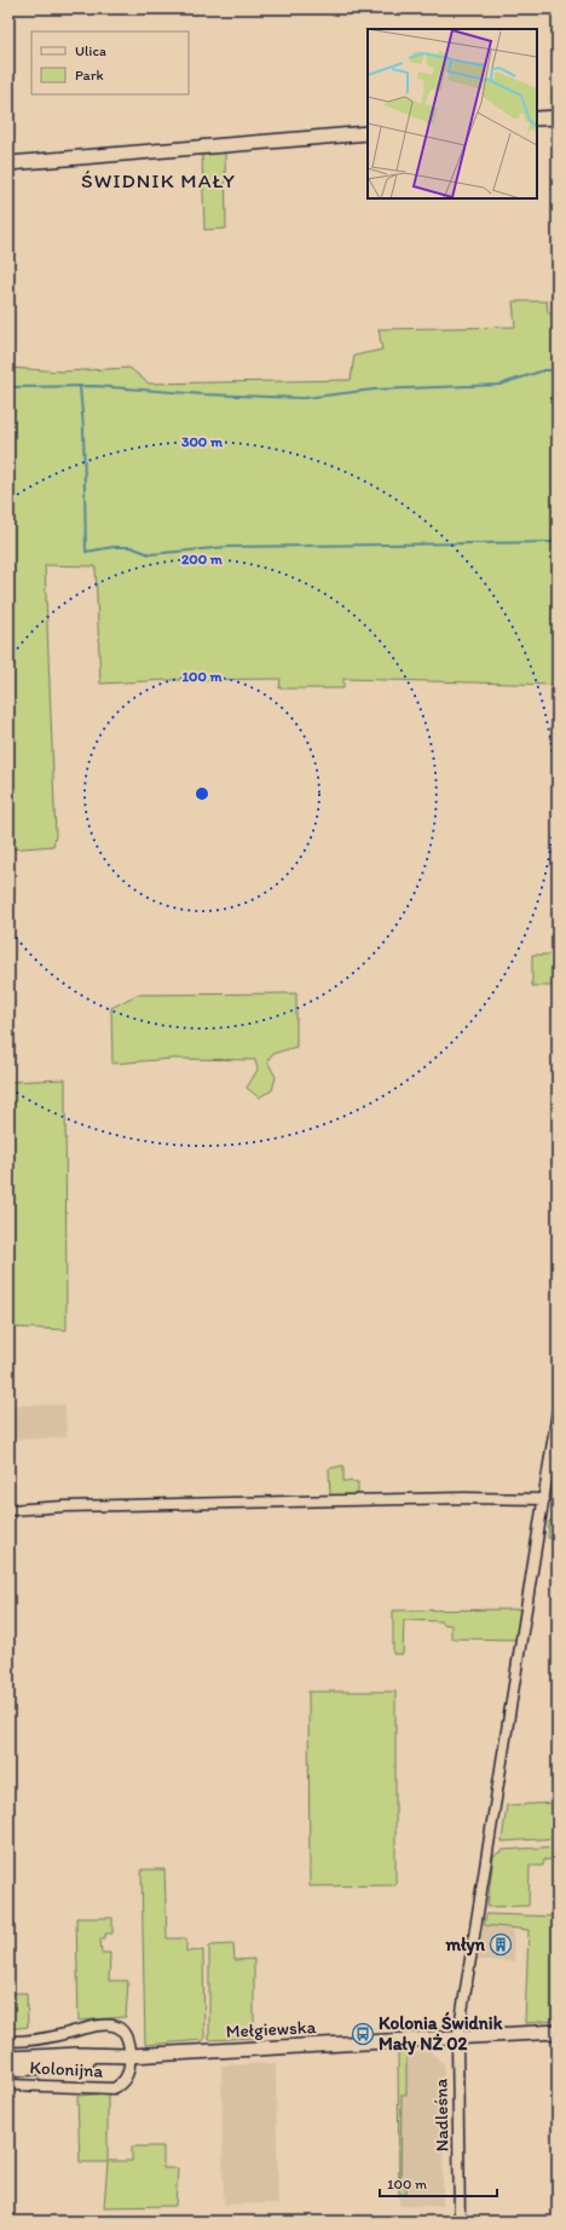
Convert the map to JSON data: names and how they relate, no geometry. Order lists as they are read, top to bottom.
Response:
{
  "streets": {
    "main road": ["Mełgiewska"],
    "street": ["Kolonijna", "Nadleśna"]
  },
  "crossings": [
    ["Mełgiewska", "Kolonijna"],
    ["Mełgiewska", "Nadleśna"]
  ],
  "districts": ["ŚWIDNIK MAŁY"],
  "places": {
    "building": ["młyn"],
    "bus stop": ["Kolonia Świdnik Mały NŻ 02"]
  },
  "legend": ["Ulica", "Park"],
  "scale_bar": "100 m",
  "rings": ["300 m", "200 m", "100 m"]
}
